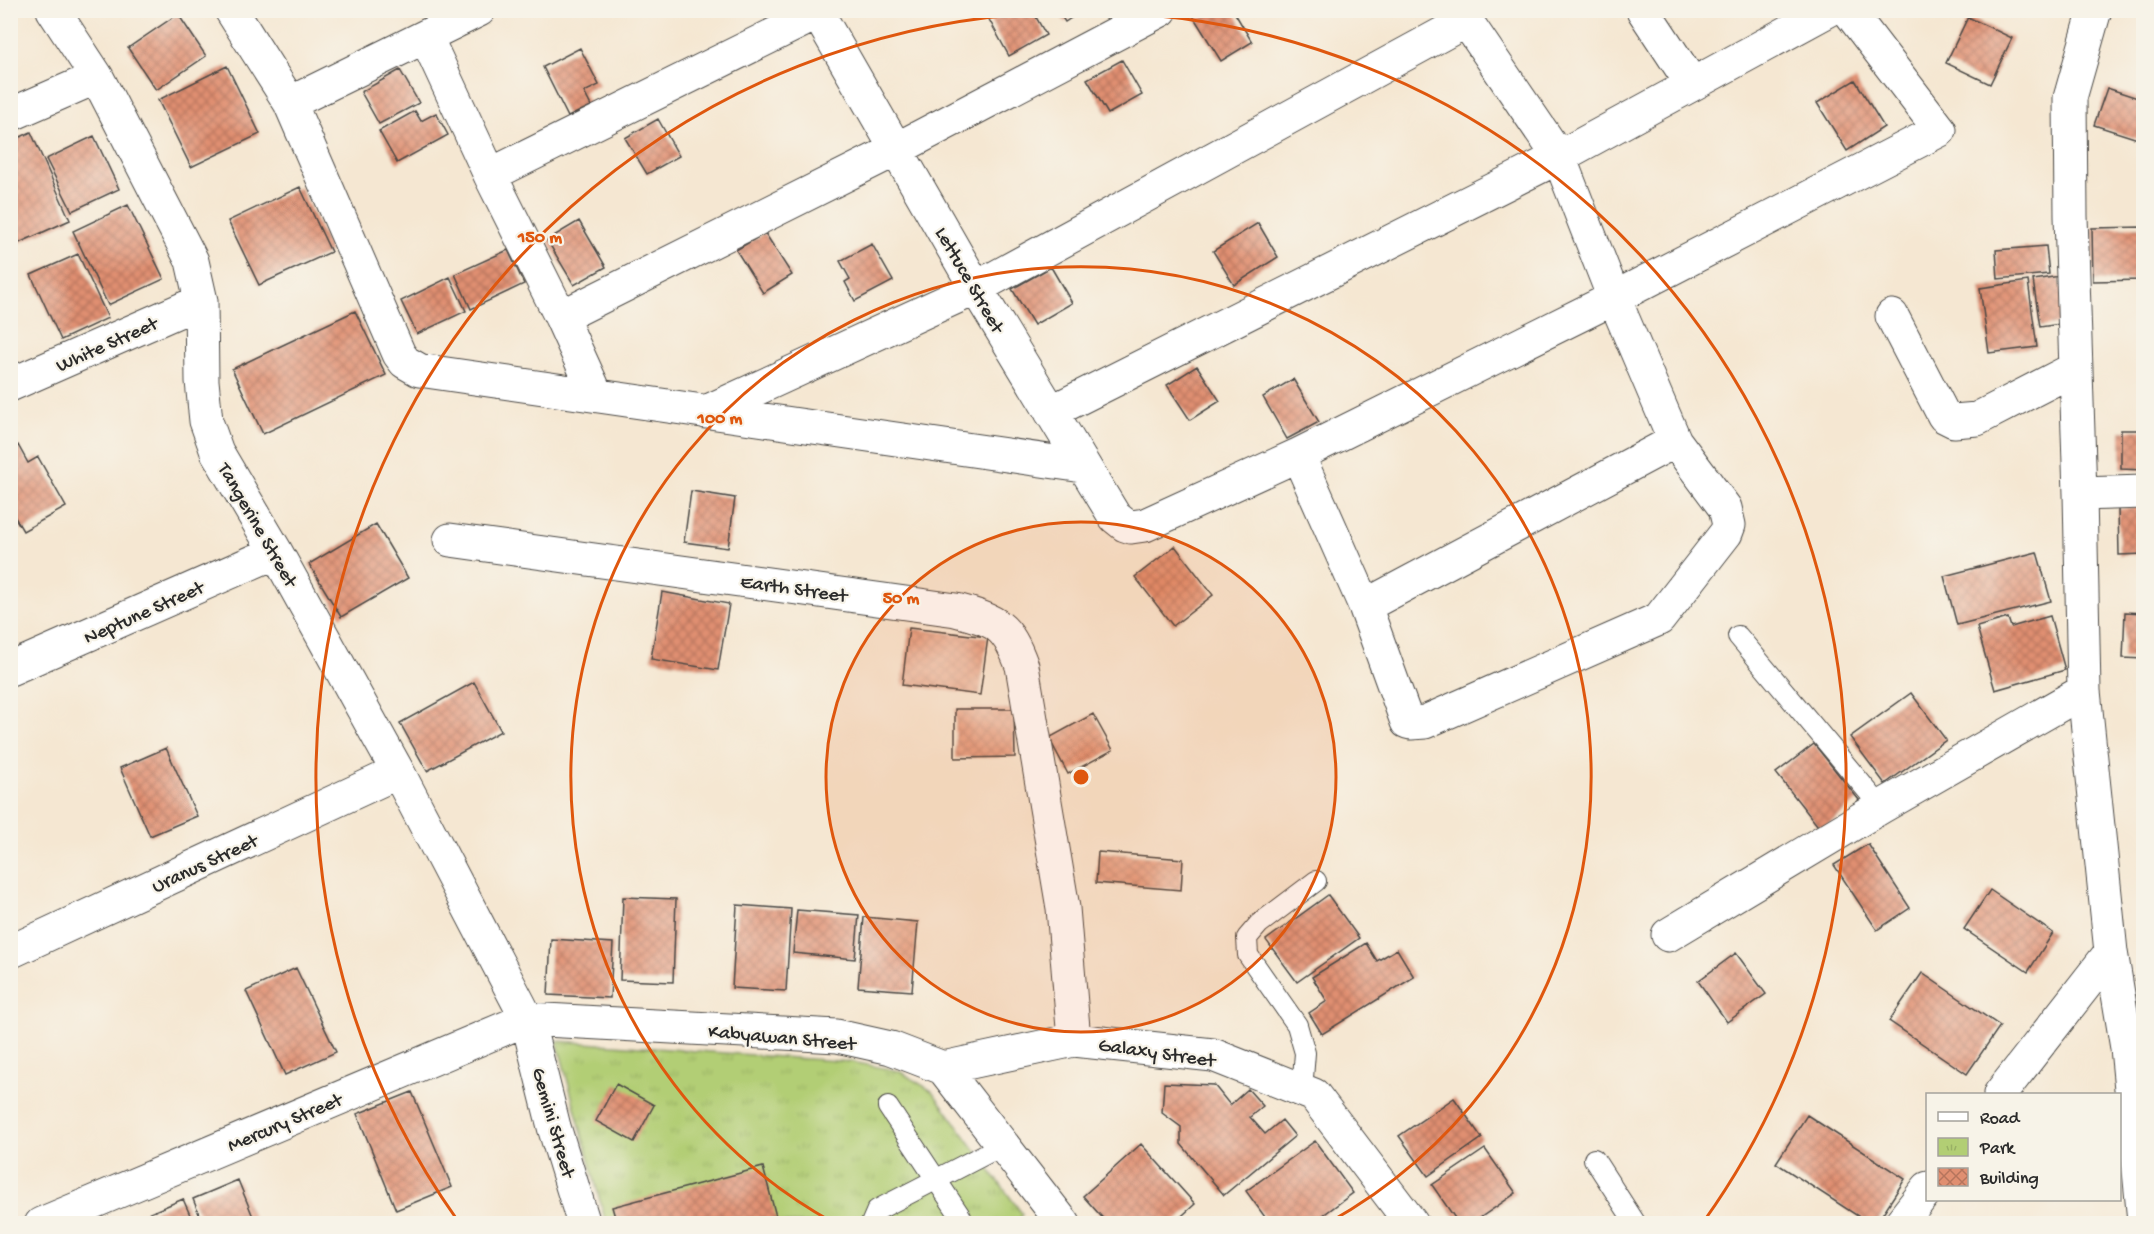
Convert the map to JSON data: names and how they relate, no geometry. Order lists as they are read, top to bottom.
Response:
{
  "streets": {
    "street": [
      "Lettuce Street",
      "White Street",
      "Tangerine Street",
      "Earth Street",
      "Neptune Street",
      "Uranus Street",
      "Kabyawan Street",
      "Galaxy Street",
      "Mercury Street",
      "Gemini Street"
    ]
  },
  "crossings": [
    ["White Street", "Tangerine Street"],
    ["Tangerine Street", "Neptune Street"],
    ["Tangerine Street", "Uranus Street"],
    ["Tangerine Street", "Kabyawan Street"],
    ["Tangerine Street", "Mercury Street"],
    ["Tangerine Street", "Gemini Street"],
    ["Earth Street", "Galaxy Street"],
    ["Kabyawan Street", "Galaxy Street"],
    ["Kabyawan Street", "Mercury Street"],
    ["Kabyawan Street", "Gemini Street"],
    ["Mercury Street", "Gemini Street"]
  ],
  "legend": ["Road", "Park", "Building"],
  "rings": ["150 m", "100 m", "50 m"]
}
